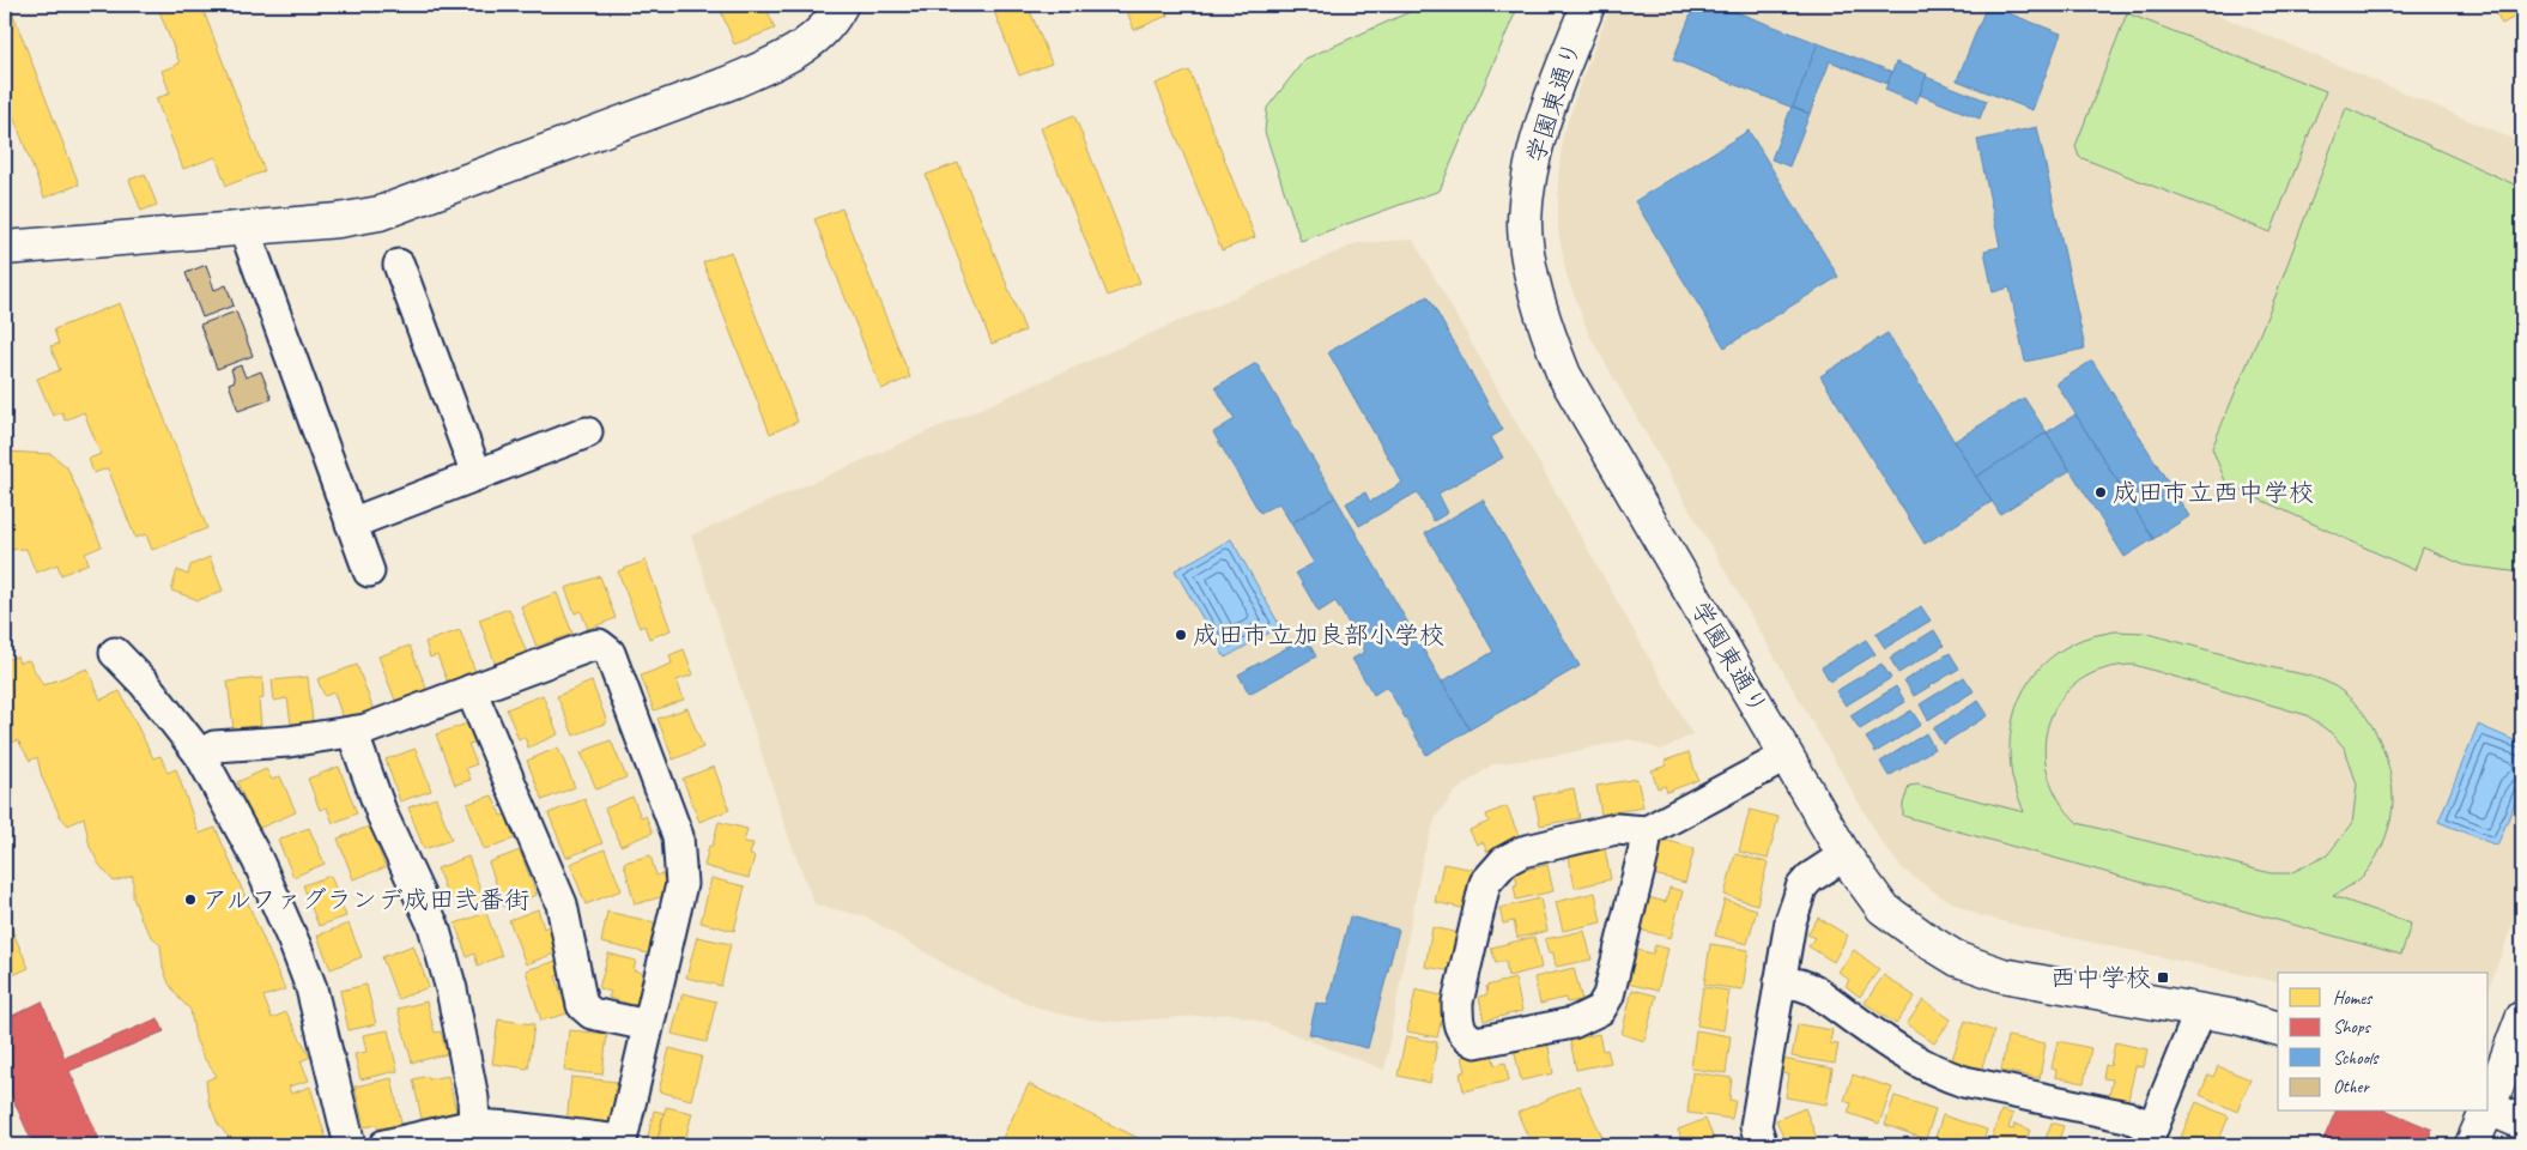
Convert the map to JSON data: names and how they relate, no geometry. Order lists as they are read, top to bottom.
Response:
{
  "streets": {
    "street": ["学園東通り"]
  },
  "places": {
    "other": ["成田市立西中学校", "成田市立加良部小学校", "アルファグランデ成田弐番街"],
    "transit": ["西中学校"]
  },
  "legend": [
    "Homes",
    "Shops",
    "Schools",
    "Other"
  ]
}
